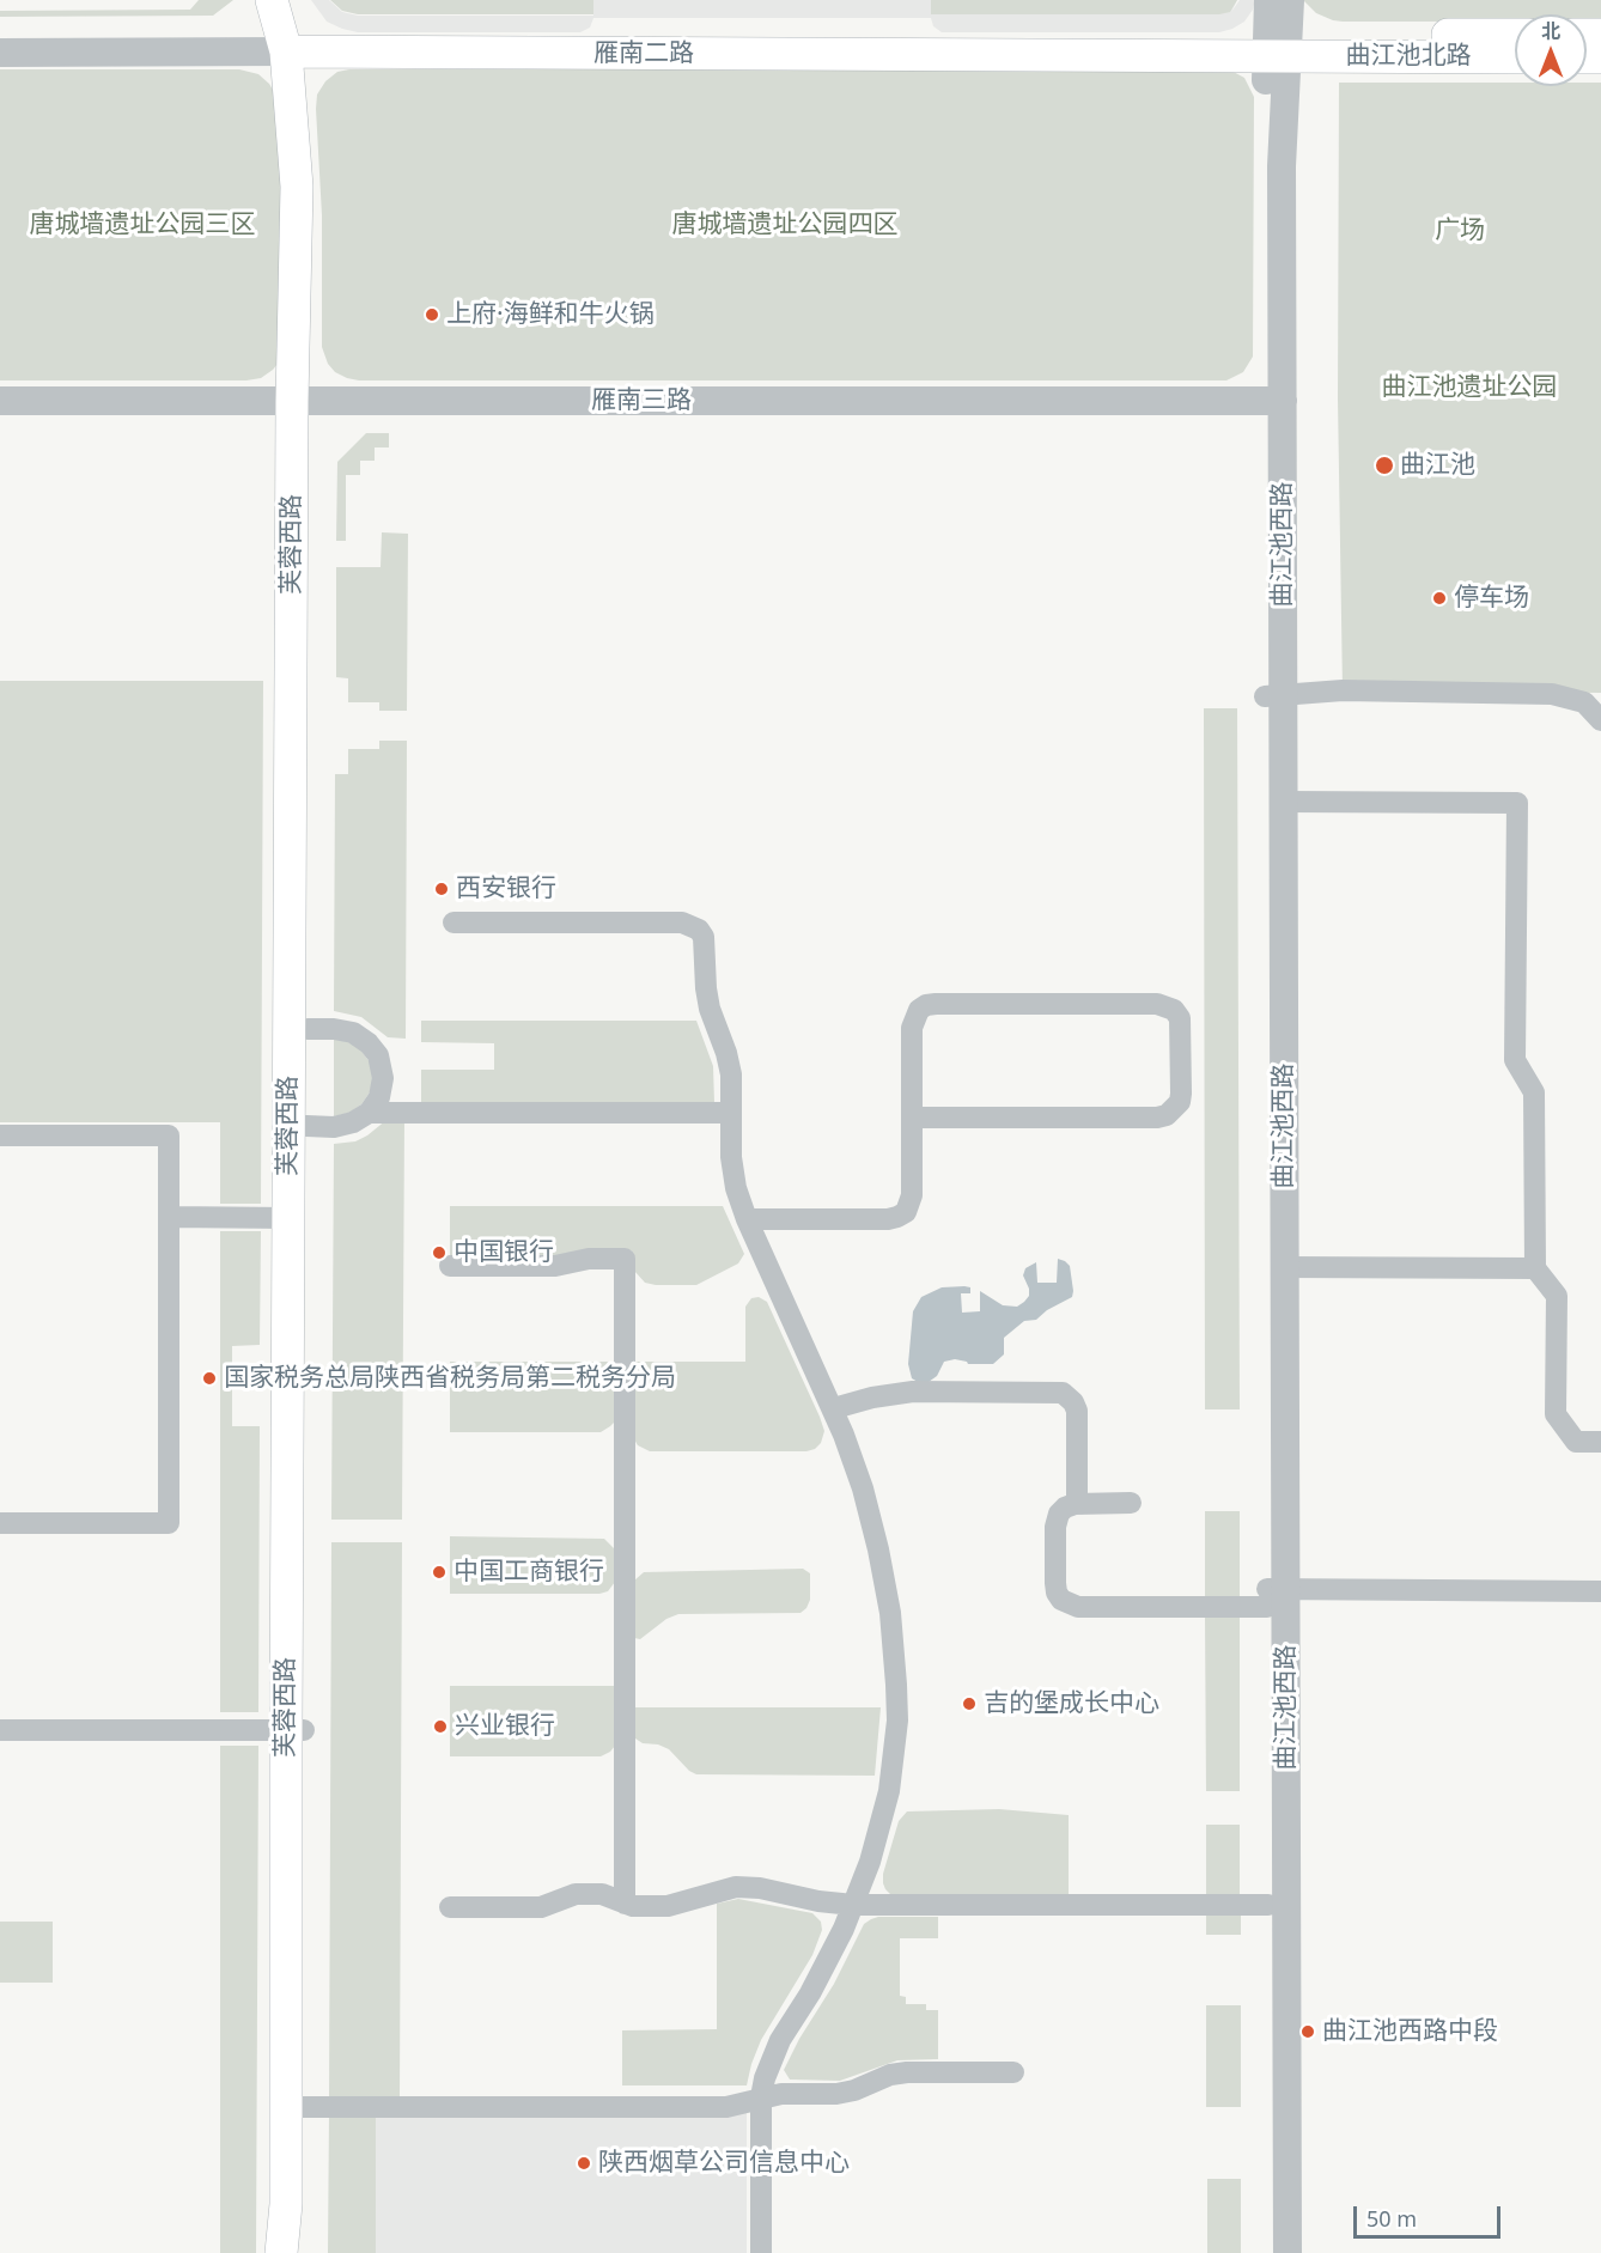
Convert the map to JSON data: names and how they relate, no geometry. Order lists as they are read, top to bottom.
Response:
{
  "streets": {
    "main road": ["雁南二路", "曲江池北路", "芙蓉西路"],
    "street": ["雁南三路", "曲江池西路"]
  },
  "crossings": [
    ["雁南二路", "曲江池北路"],
    ["雁南二路", "芙蓉西路"],
    ["雁南二路", "曲江池西路"],
    ["曲江池北路", "曲江池西路"],
    ["雁南三路", "芙蓉西路"],
    ["雁南三路", "曲江池西路"]
  ],
  "parks": [
    "唐城墙遗址公园三区",
    "唐城墙遗址公园四区",
    "广场",
    "曲江池遗址公园"
  ],
  "places": [
    "上府·海鲜和牛火锅",
    "曲江池",
    "停车场",
    "西安银行",
    "中国银行",
    "国家税务总局陕西省税务局第二税务分局",
    "中国工商银行",
    "吉的堡成长中心",
    "兴业银行",
    "曲江池西路中段",
    "陕西烟草公司信息中心"
  ],
  "scale_bar": "50 m",
  "north": "top"
}
